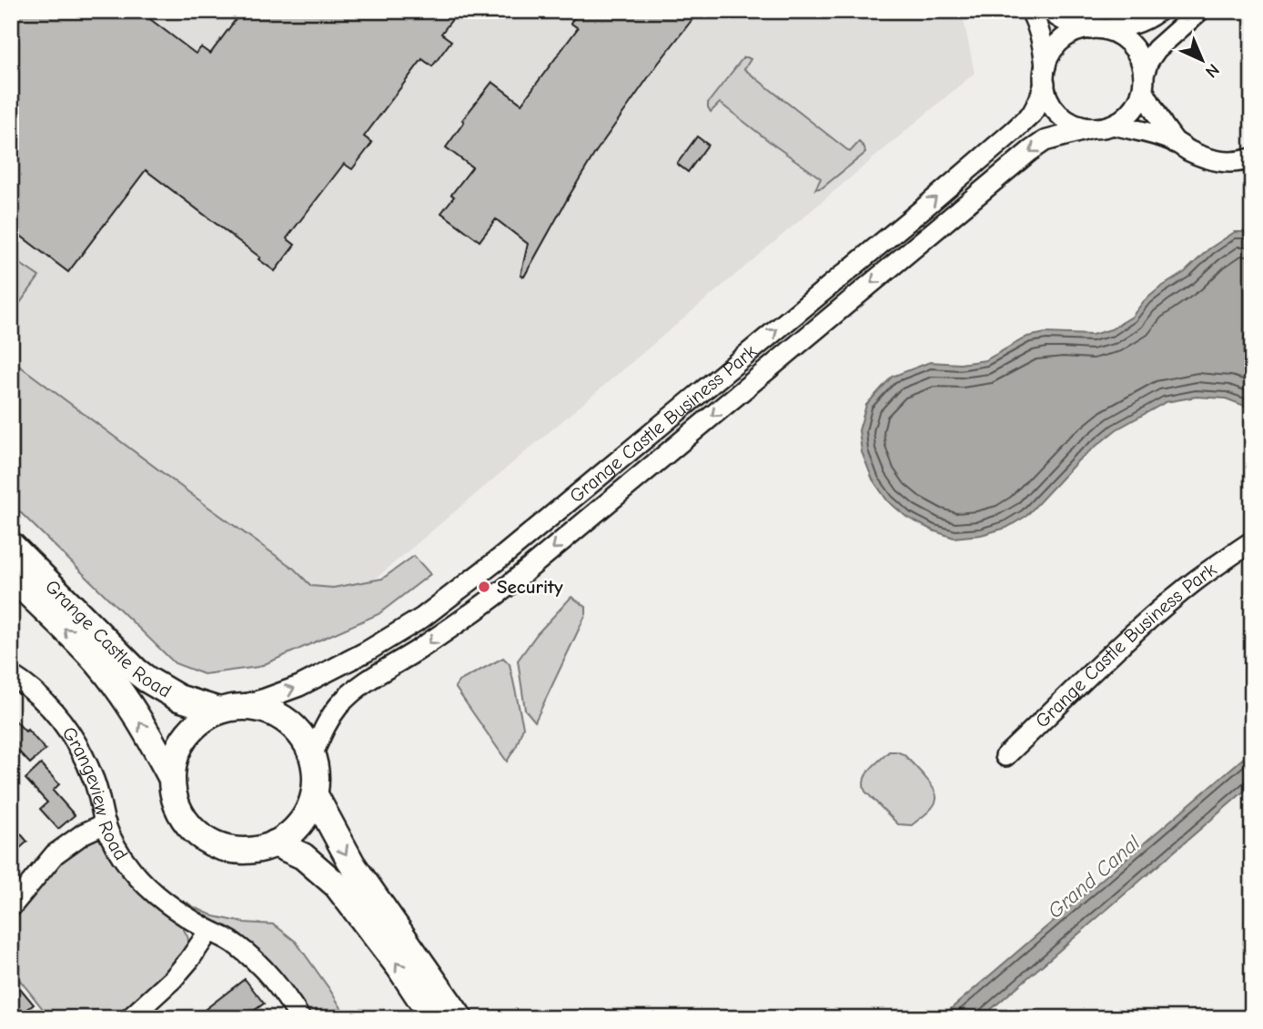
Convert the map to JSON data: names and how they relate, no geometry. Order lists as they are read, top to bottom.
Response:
{
  "streets": {
    "main road": ["Grange Castle Road"],
    "street": ["Grange Castle Business Park", "Grangeview Road"]
  },
  "crossings": [
    ["Grange Castle Business Park", "Grange Castle Road"]
  ],
  "water": ["Grand Canal"],
  "places": ["Security"],
  "north": "bottom right"
}
